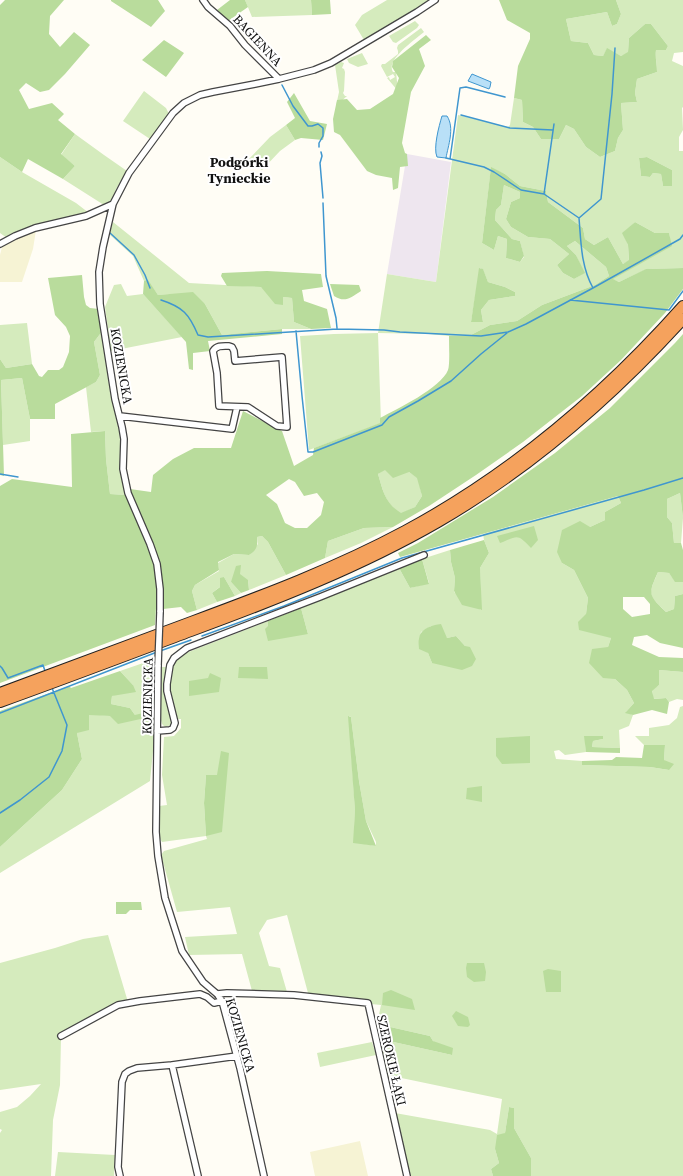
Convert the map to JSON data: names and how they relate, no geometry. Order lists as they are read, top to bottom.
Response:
{
  "streets": {
    "street": ["BAGIENNA", "KOZIENICKA", "SZEROKIE ŁĄKI"]
  },
  "crossings": [
    ["KOZIENICKA", "SZEROKIE ŁĄKI"]
  ],
  "districts": ["Podgórki Tynieckie"]
}
